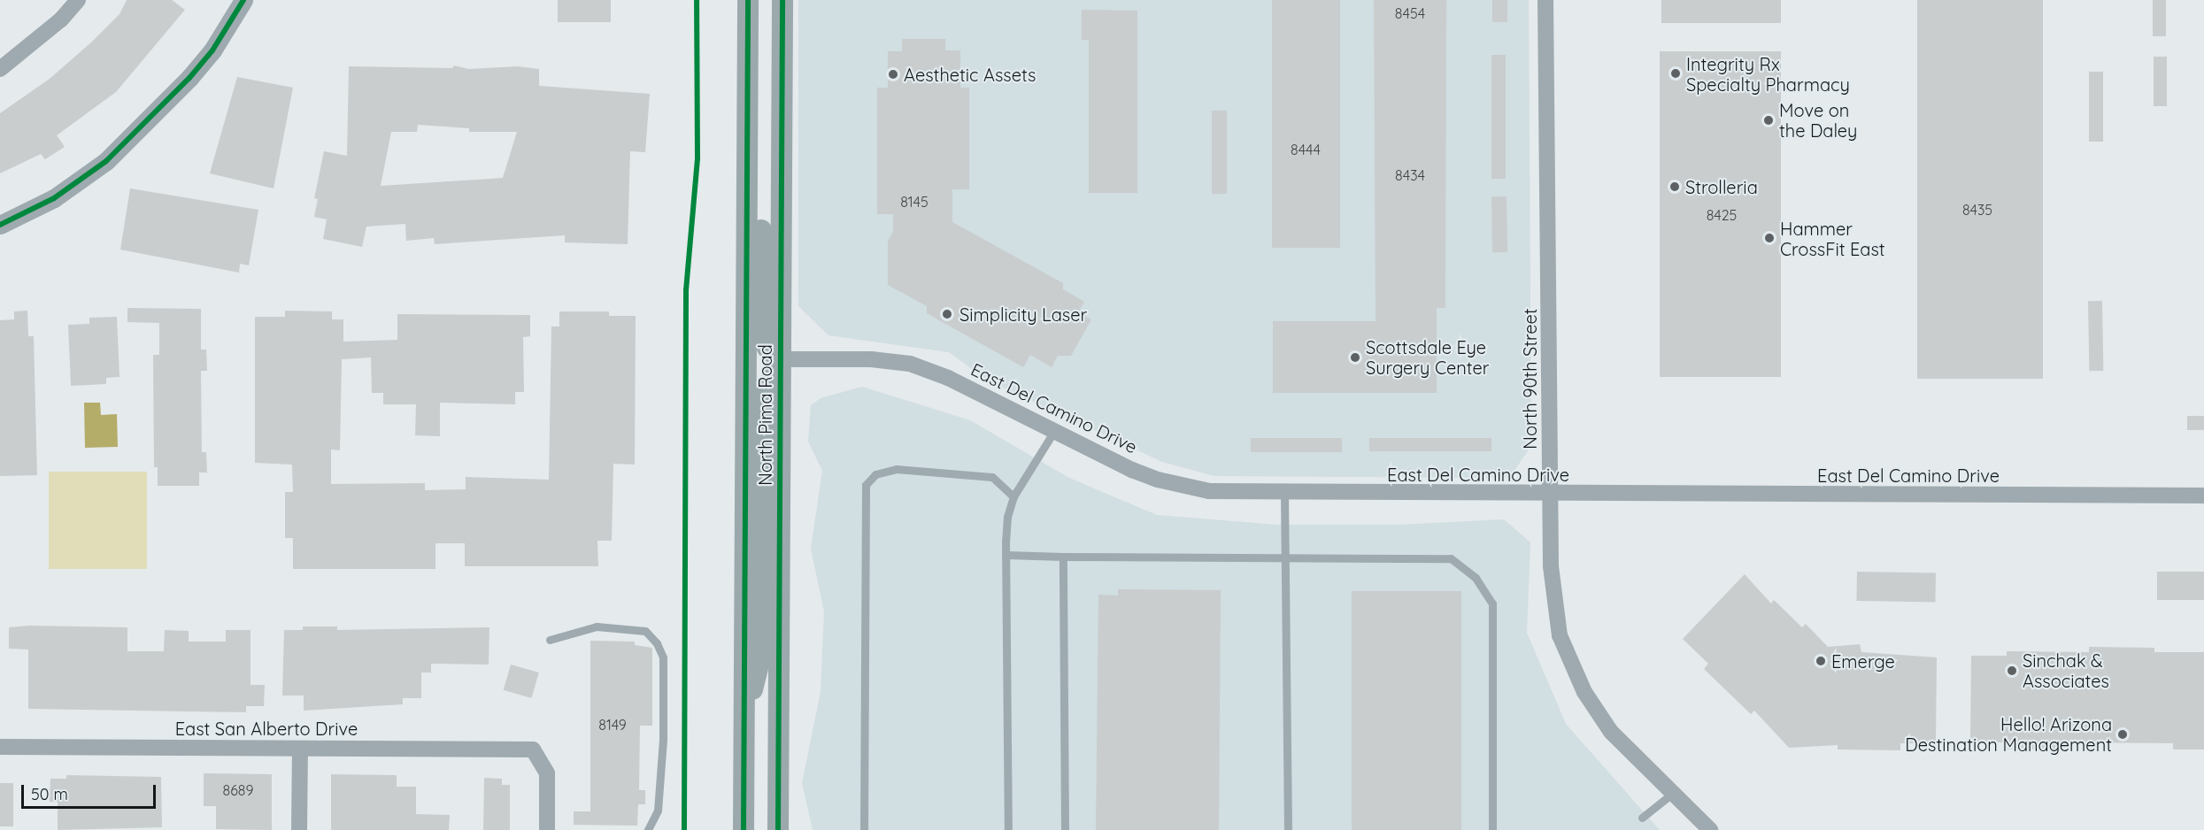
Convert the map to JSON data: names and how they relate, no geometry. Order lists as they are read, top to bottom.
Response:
{
  "streets": {
    "main road": ["North Pima Road"],
    "street": ["North 90th Street", "East Del Camino Drive", "East San Alberto Drive"]
  },
  "crossings": [
    ["North 90th Street", "East Del Camino Drive"],
    ["East Del Camino Drive", "North Pima Road"]
  ],
  "places": [
    "Integrity Rx Specialty Pharmacy",
    "Aesthetic Assets",
    "Move on the Daley",
    "Strolleria",
    "Hammer CrossFit East",
    "Simplicity Laser",
    "Scottsdale Eye Surgery Center",
    "Emerge",
    "Sinchak & Associates",
    "Hello! Arizona Destination Management"
  ],
  "house_numbers": [
    "8454",
    "8444",
    "8434",
    "8145",
    "8435",
    "8425",
    "8149",
    "8689"
  ],
  "scale_bar": "50 m"
}
